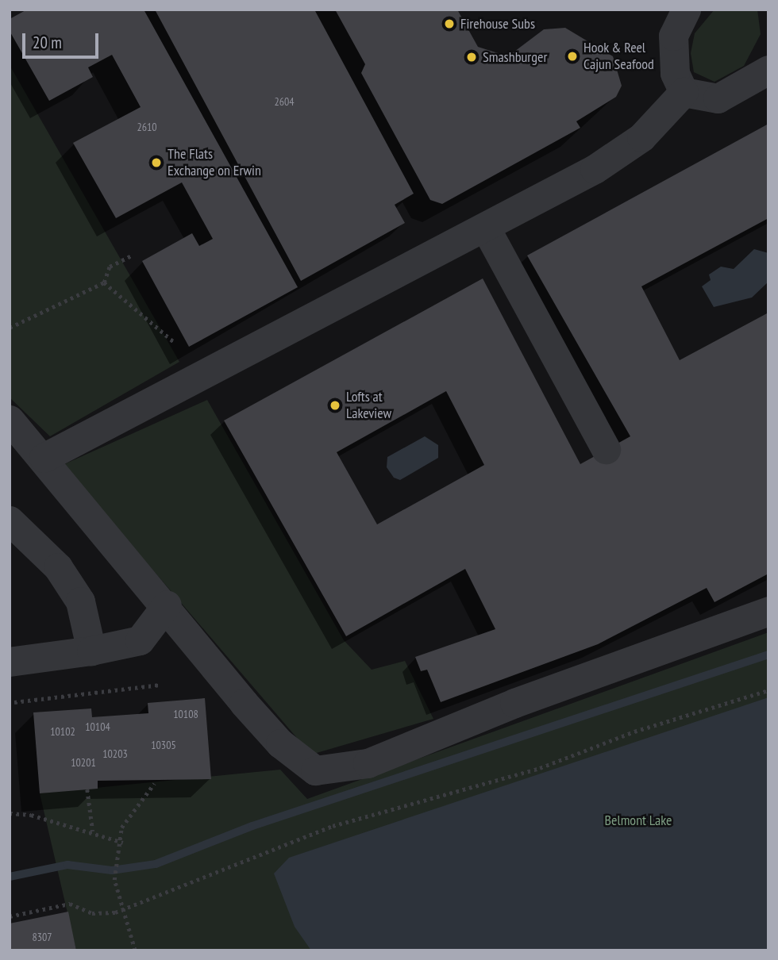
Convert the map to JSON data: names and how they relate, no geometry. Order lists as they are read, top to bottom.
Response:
{
  "parks": ["Belmont Lake"],
  "places": [
    "Firehouse Subs",
    "Hook & Reel Cajun Seafood",
    "Smashburger",
    "The Flats Exchange on Erwin",
    "Lofts at Lakeview"
  ],
  "house_numbers": [
    "2604",
    "2610",
    "10108",
    "10104",
    "10102",
    "10305",
    "10203",
    "10201",
    "8307"
  ],
  "scale_bar": "20 m"
}
